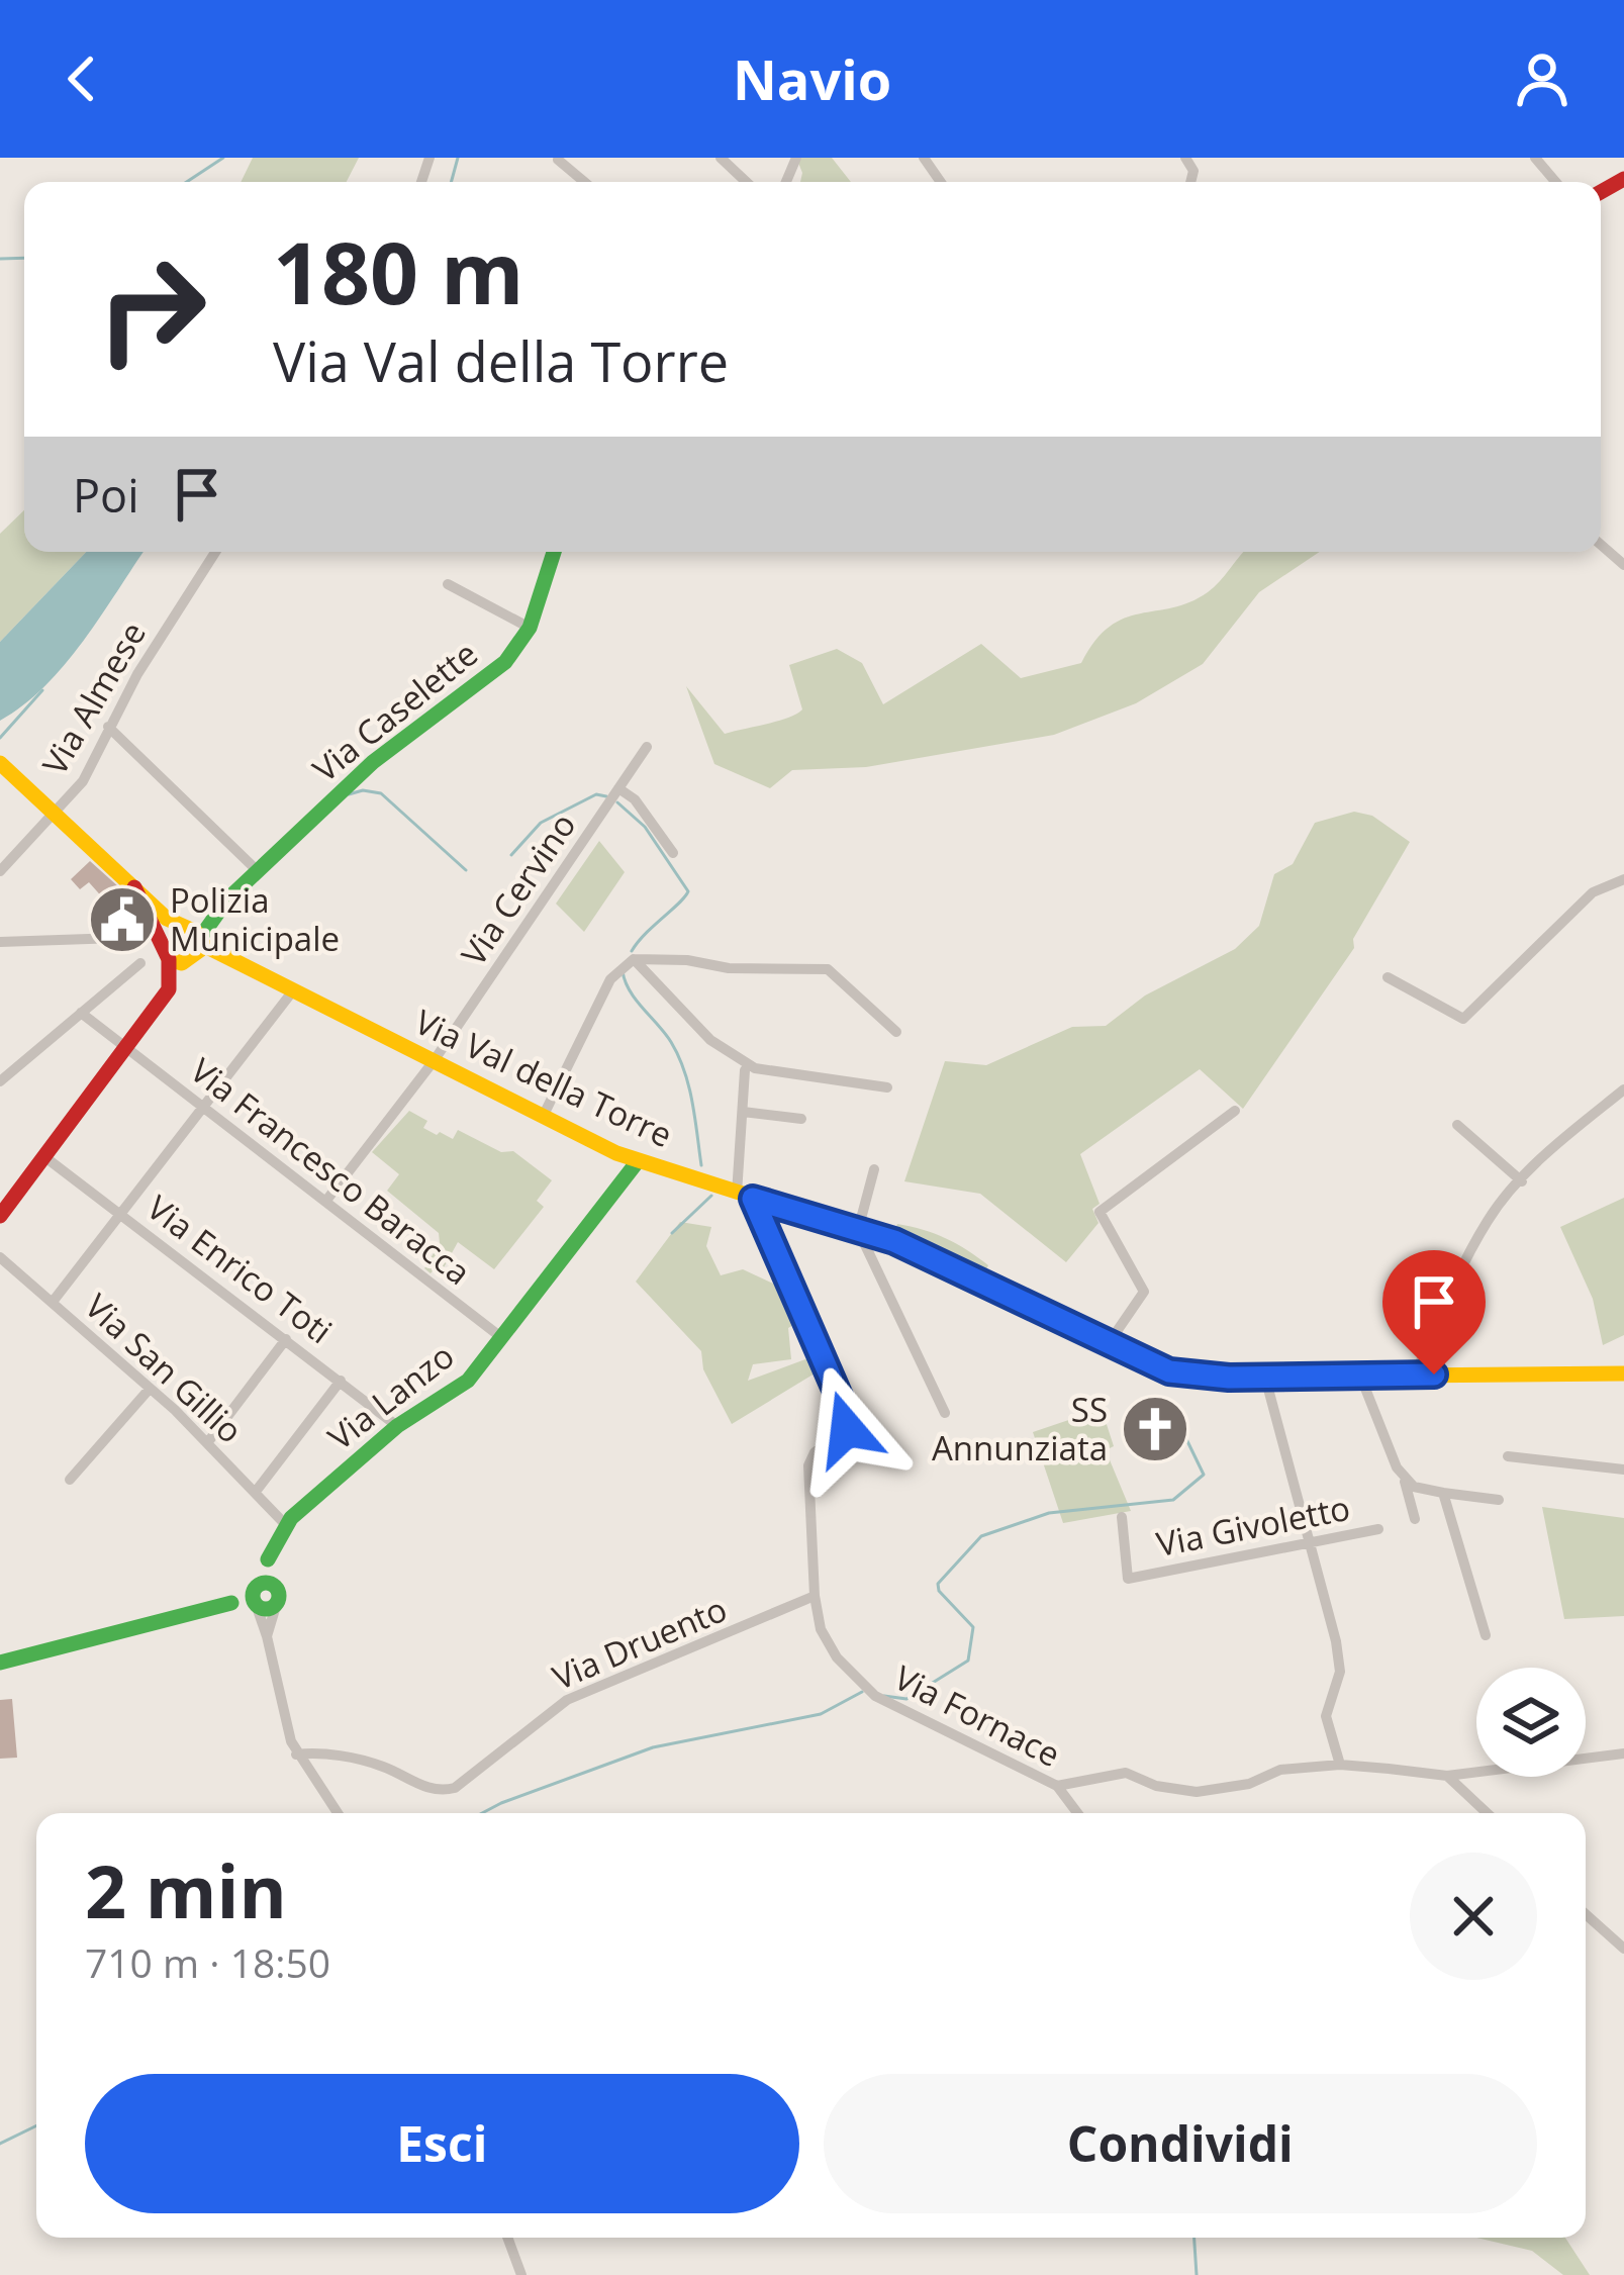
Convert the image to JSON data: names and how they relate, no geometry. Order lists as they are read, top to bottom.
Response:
{
  "streets": {
    "street": [
      "Via Almese",
      "Via Caselette",
      "Via Cervino",
      "Via Val della Torre",
      "Via Francesco Baracca",
      "Via Enrico Toti",
      "Via San Gillio",
      "Via Lanzo",
      "Via Givoletto",
      "Via Druento",
      "Via Fornace"
    ]
  },
  "crossings": [
    ["Via Caselette", "Via Val della Torre"],
    ["Via Cervino", "Via Val della Torre"],
    ["Via Cervino", "Via Francesco Baracca"],
    ["Via Val della Torre", "Via Lanzo"],
    ["Via Val della Torre", "Via Fornace"],
    ["Via Francesco Baracca", "Via Lanzo"],
    ["Via Enrico Toti", "Via Lanzo"],
    ["Via San Gillio", "Via Lanzo"],
    ["Via Druento", "Via Fornace"]
  ],
  "places": {
    "public building": ["Polizia Municipale"],
    "church": ["SS Annunziata"]
  },
  "page": {
    "header": "Navio",
    "turn": ["180 m", "Via Val della Torre"],
    "then": "Poi",
    "heading": ["2 min", "710 m · 18:50"],
    "buttons": ["Esci", "Condividi"]
  }
}
